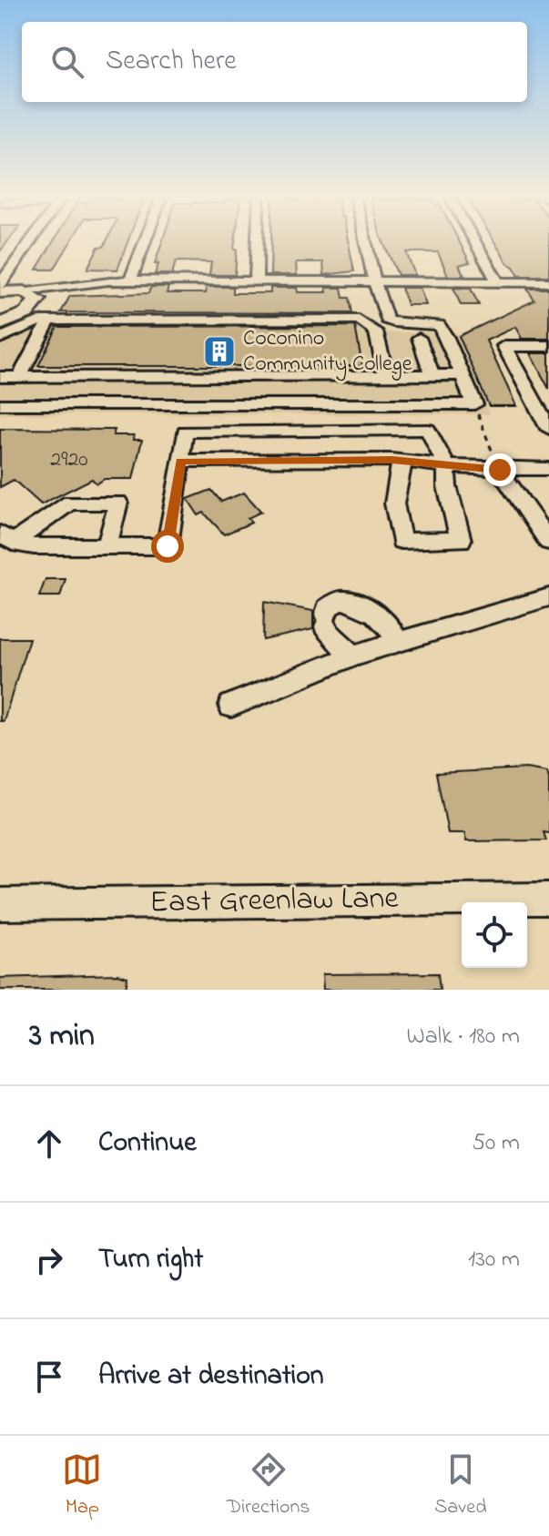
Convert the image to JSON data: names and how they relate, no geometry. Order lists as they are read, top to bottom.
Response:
{
  "streets": {
    "street": ["East Greenlaw Lane"]
  },
  "places": {
    "building": ["Coconino Community College"]
  },
  "house_numbers": ["2920"],
  "page": {
    "search": "Search here",
    "heading": ["3 min", "Walk · 180 m"],
    "list": [
      ["Continue", "50 m"],
      ["Turn right", "130 m"],
      "Arrive at destination"
    ],
    "nav": ["Map", "Directions", "Saved"]
  }
}
